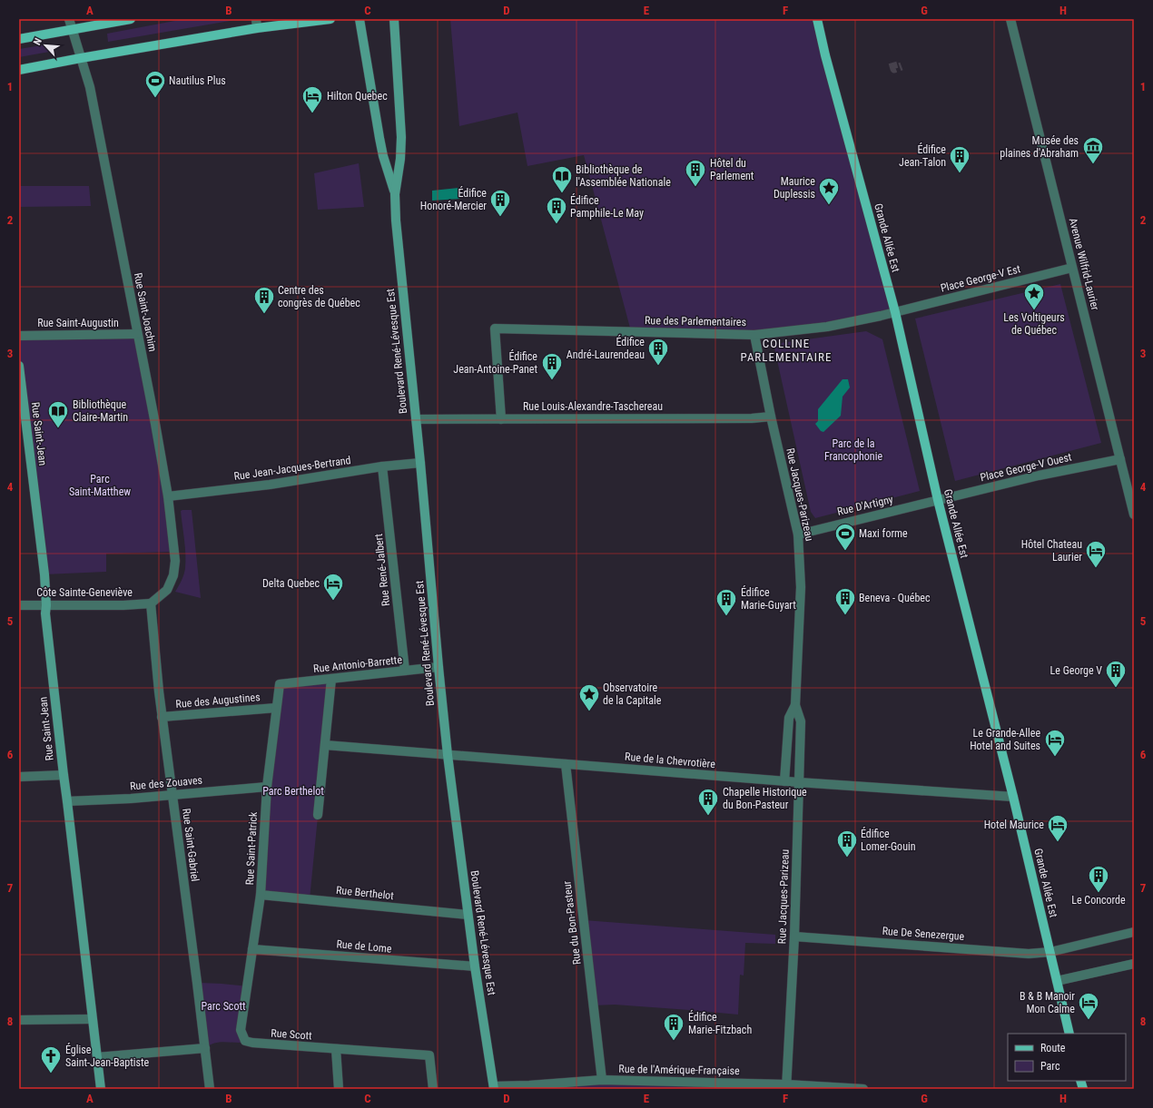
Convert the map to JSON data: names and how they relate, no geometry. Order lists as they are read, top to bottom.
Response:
{
  "streets": {
    "main road": ["Grande Allée Est", "Boulevard René-Lévesque Est", "Rue Saint-Jean"],
    "street": [
      "Avenue Wilfrid-Laurier",
      "Place George-V Est",
      "Rue Saint-Joachim",
      "Rue des Parlementaires",
      "Rue Saint-Augustin",
      "Rue Louis-Alexandre-Taschereau",
      "Place George-V Ouest",
      "Rue Jean-Jacques-Bertrand",
      "Rue Jacques-Parizeau",
      "Rue D'Artigny",
      "Rue René-Jalbert",
      "Côte Sainte-Geneviève",
      "Rue Antonio-Barrette",
      "Rue des Augustines",
      "Rue de la Chevrotière",
      "Rue des Zouaves",
      "Rue Saint-Gabriel",
      "Rue Saint-Patrick",
      "Rue Berthelot",
      "Rue du Bon-Pasteur",
      "Rue De Senezergue",
      "Rue de Lome",
      "Rue Scott",
      "Rue de l'Amérique-Française"
    ]
  },
  "crossings": [
    ["Grande Allée Est", "Place George-V Est"],
    ["Grande Allée Est", "Rue des Parlementaires"],
    ["Grande Allée Est", "Place George-V Ouest"],
    ["Grande Allée Est", "Rue D'Artigny"],
    ["Grande Allée Est", "Rue de la Chevrotière"],
    ["Grande Allée Est", "Rue De Senezergue"],
    ["Avenue Wilfrid-Laurier", "Place George-V Est"],
    ["Avenue Wilfrid-Laurier", "Place George-V Ouest"],
    ["Place George-V Est", "Rue des Parlementaires"],
    ["Rue Saint-Joachim", "Rue Saint-Augustin"],
    ["Rue Saint-Joachim", "Rue Jean-Jacques-Bertrand"],
    ["Rue Saint-Joachim", "Côte Sainte-Geneviève"],
    ["Rue Saint-Joachim", "Rue Saint-Gabriel"],
    ["Rue des Parlementaires", "Rue Louis-Alexandre-Taschereau"],
    ["Rue des Parlementaires", "Rue Jacques-Parizeau"],
    ["Boulevard René-Lévesque Est", "Rue Louis-Alexandre-Taschereau"],
    ["Boulevard René-Lévesque Est", "Rue Jean-Jacques-Bertrand"],
    ["Boulevard René-Lévesque Est", "Rue Antonio-Barrette"],
    ["Boulevard René-Lévesque Est", "Rue de la Chevrotière"],
    ["Boulevard René-Lévesque Est", "Rue Berthelot"],
    ["Boulevard René-Lévesque Est", "Rue de Lome"],
    ["Boulevard René-Lévesque Est", "Rue de l'Amérique-Française"],
    ["Rue Louis-Alexandre-Taschereau", "Rue Jacques-Parizeau"],
    ["Rue Saint-Jean", "Côte Sainte-Geneviève"],
    ["Rue Saint-Jean", "Rue des Zouaves"],
    ["Place George-V Ouest", "Rue D'Artigny"],
    ["Rue Jean-Jacques-Bertrand", "Rue René-Jalbert"],
    ["Rue Jacques-Parizeau", "Rue D'Artigny"],
    ["Rue Jacques-Parizeau", "Rue de la Chevrotière"],
    ["Rue Jacques-Parizeau", "Rue De Senezergue"],
    ["Rue Jacques-Parizeau", "Rue de l'Amérique-Française"],
    ["Rue René-Jalbert", "Rue Antonio-Barrette"],
    ["Côte Sainte-Geneviève", "Rue Saint-Gabriel"],
    ["Rue Antonio-Barrette", "Rue Saint-Patrick"],
    ["Rue des Augustines", "Rue Saint-Gabriel"],
    ["Rue des Augustines", "Rue Saint-Patrick"],
    ["Rue de la Chevrotière", "Rue du Bon-Pasteur"],
    ["Rue des Zouaves", "Rue Saint-Gabriel"],
    ["Rue des Zouaves", "Rue Saint-Patrick"],
    ["Rue Saint-Patrick", "Rue Berthelot"],
    ["Rue Saint-Patrick", "Rue de Lome"],
    ["Rue Saint-Patrick", "Rue Scott"],
    ["Rue du Bon-Pasteur", "Rue de l'Amérique-Française"],
    ["Rue de Lome", "Rue Scott"]
  ],
  "districts": ["COLLINE PARLEMENTAIRE"],
  "parks": [
    "Parc de la Francophonie",
    "Parc Saint-Matthew",
    "Parc Berthelot",
    "Parc Scott"
  ],
  "places": {
    "sports": ["Nautilus Plus", "Maxi forme"],
    "hotel": [
      "Hilton Quebec",
      "Hôtel Chateau Laurier",
      "Delta Quebec",
      "Le Grande-Allee Hotel and Suites",
      "Hotel Maurice",
      "B & B Manoir Mon Calme"
    ],
    "museum": ["Musée des plaines d'Abraham"],
    "building": [
      "Édifice Jean-Talon",
      "Hôtel du Parlement",
      "Édifice Honoré-Mercier",
      "Édifice Pamphile-Le May",
      "Centre des congrès de Québec",
      "Édifice André-Laurendeau",
      "Édifice Jean-Antoine-Panet",
      "Beneva - Québec",
      "Édifice Marie-Guyart",
      "Le George V",
      "Chapelle Historique du Bon-Pasteur",
      "Édifice Lomer-Gouin",
      "Le Concorde",
      "Édifice Marie-Fitzbach"
    ],
    "library": ["Bibliothèque de l'Assemblée Nationale", "Bibliothèque Claire-Martin"],
    "place": ["Maurice Duplessis", "Les Voltigeurs de Québec", "Observatoire de la Capitale"],
    "church": ["Église Saint-Jean-Baptiste"]
  },
  "legend": ["Route", "Parc"],
  "north": "top left",
  "grid": {
    "columns": [
      "A",
      "B",
      "C",
      "D",
      "E",
      "F",
      "G",
      "H"
    ],
    "rows": [
      "1",
      "2",
      "3",
      "4",
      "5",
      "6",
      "7",
      "8"
    ]
  }
}
